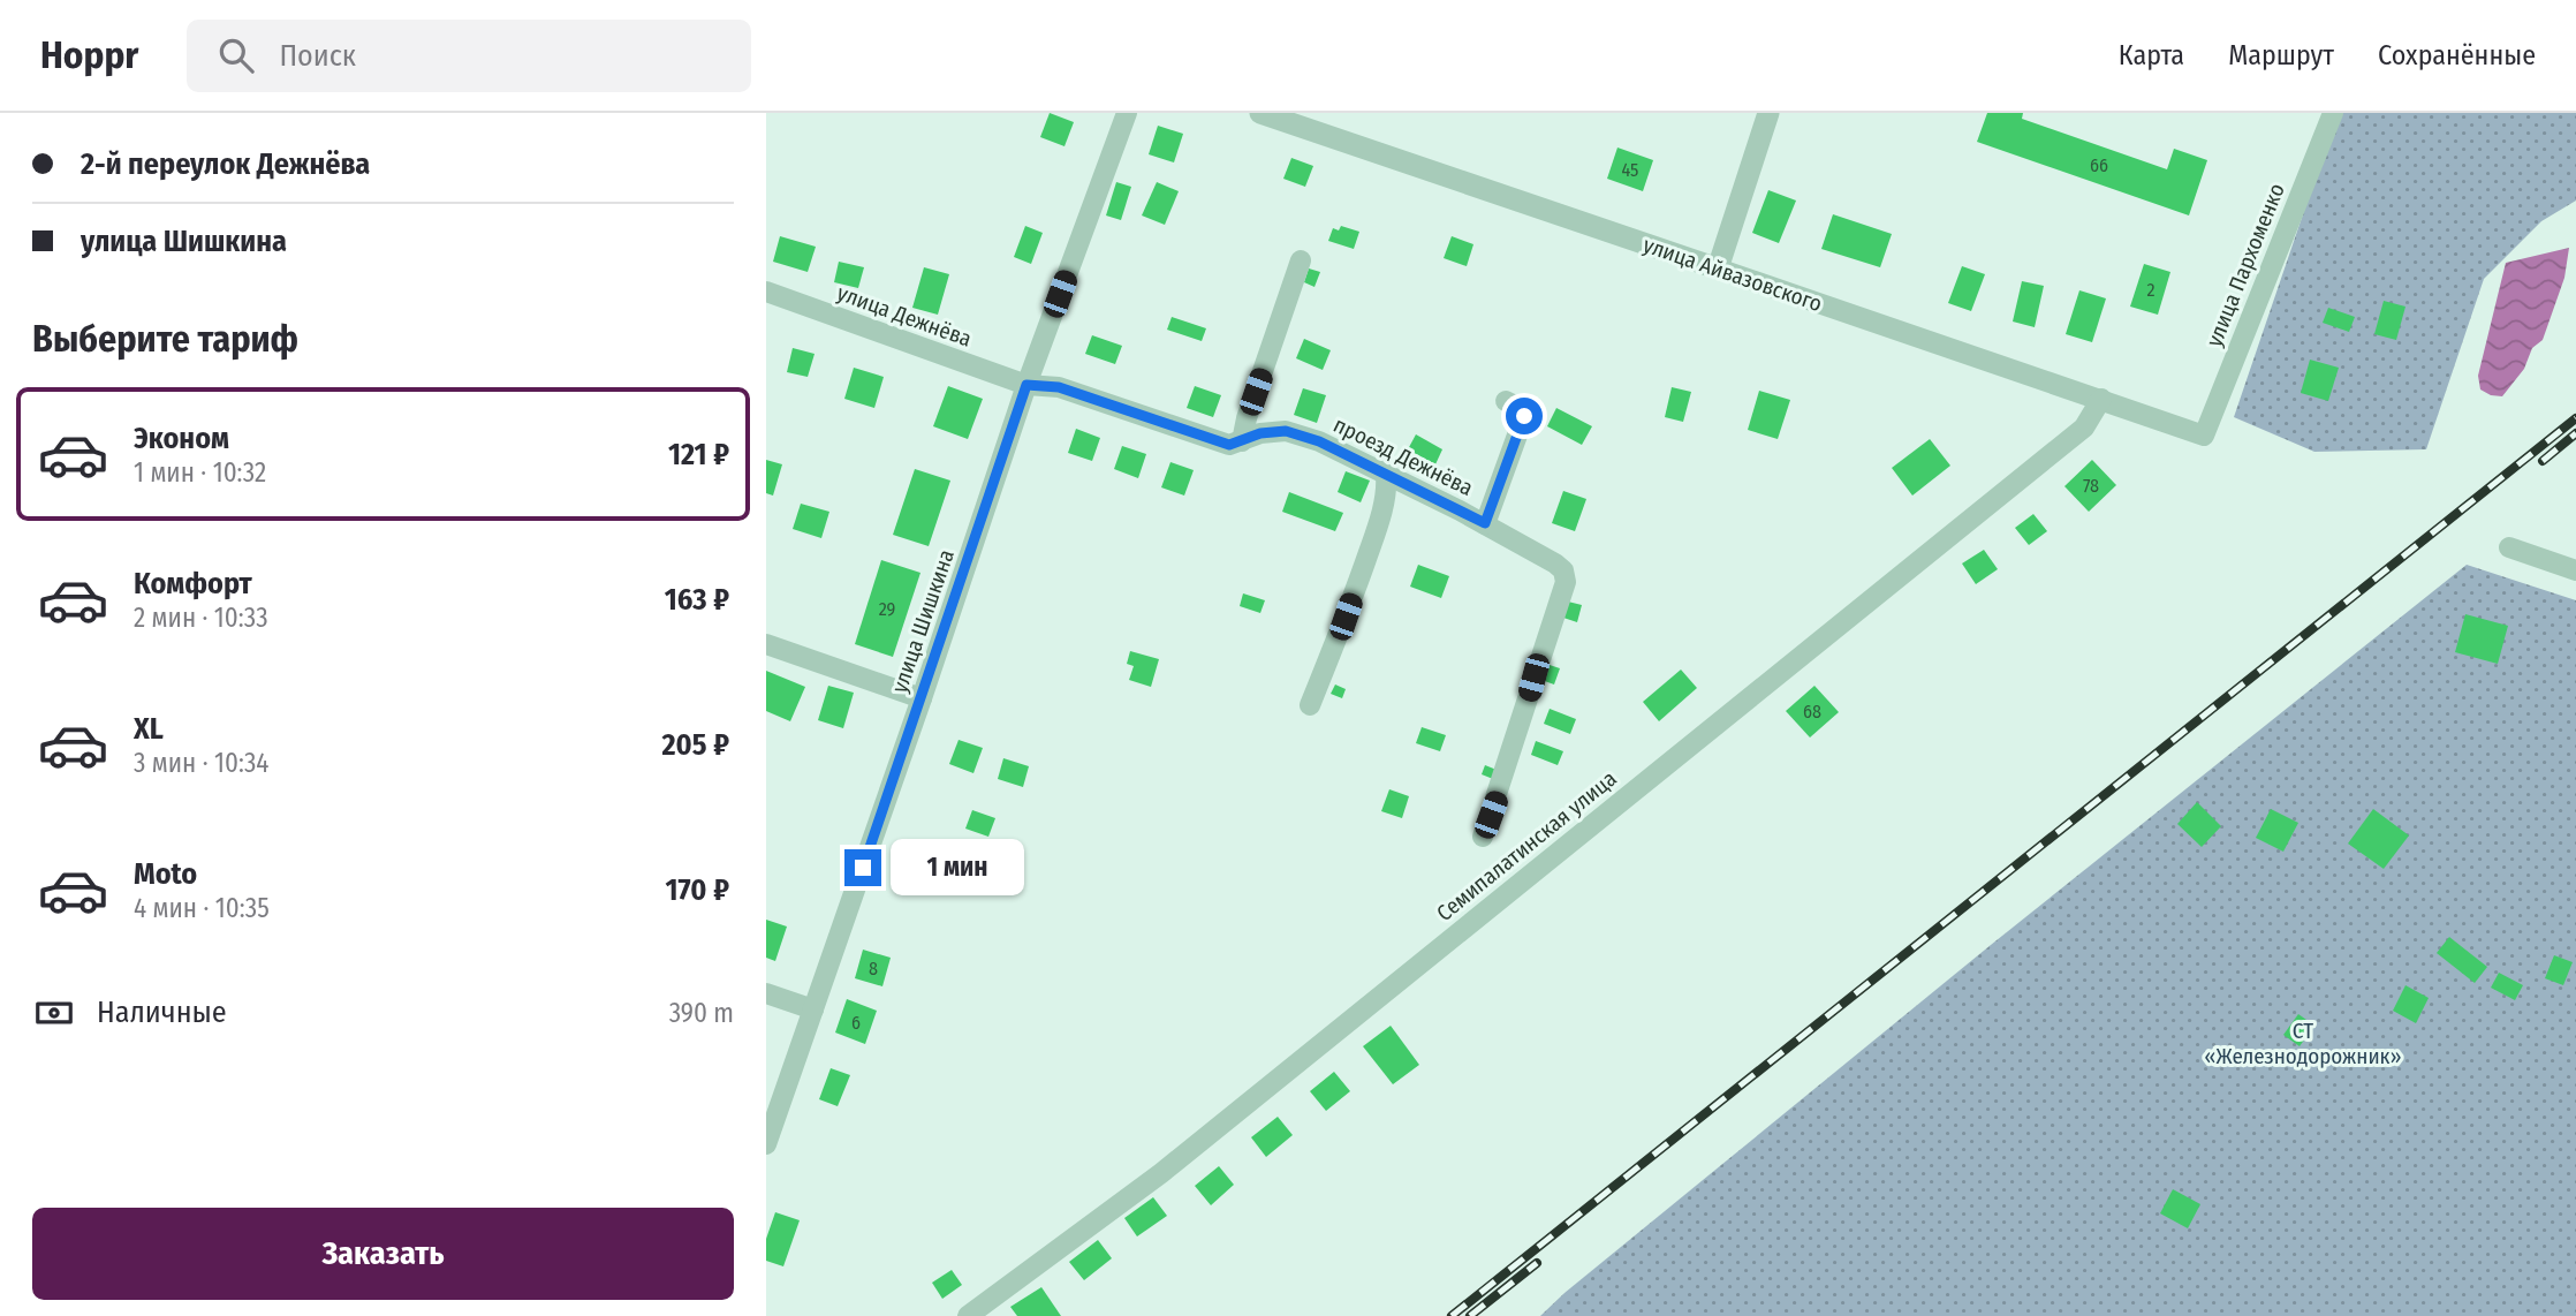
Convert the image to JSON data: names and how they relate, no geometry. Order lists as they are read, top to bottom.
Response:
{
  "streets": {
    "street": [
      "улица Пархоменко",
      "улица Айвазовского",
      "улица Дежнёва",
      "проезд Дежнёва",
      "улица Шишкина",
      "Семипалатинская улица"
    ]
  },
  "crossings": [
    ["улица Пархоменко", "улица Айвазовского"],
    ["улица Айвазовского", "Семипалатинская улица"],
    ["улица Дежнёва", "проезд Дежнёва"],
    ["улица Дежнёва", "улица Шишкина"],
    ["проезд Дежнёва", "улица Шишкина"]
  ],
  "parks": ["СТ «Железнодорожник»"],
  "house_numbers": [
    "66",
    "45",
    "2",
    "78",
    "29",
    "68",
    "8",
    "6"
  ],
  "page": {
    "header": "Hoppr",
    "search": "Поиск",
    "nav": ["Карта", "Маршрут", "Сохранённые"],
    "banner": ["2-й переулок Дежнёва", "улица Шишкина"],
    "heading": "Выберите тариф",
    "list": [
      {
        "name": "Эконом",
        "note": "1 мин · 10:32",
        "value": "121 ₽"
      },
      {
        "name": "Комфорт",
        "note": "2 мин · 10:33",
        "value": "163 ₽"
      },
      {
        "name": "XL",
        "note": "3 мин · 10:34",
        "value": "205 ₽"
      },
      {
        "name": "Moto",
        "note": "4 мин · 10:35",
        "value": "170 ₽"
      }
    ],
    "bubble": "1 мин",
    "pay": ["Наличные", "390 m"],
    "buttons": "Заказать"
  }
}
